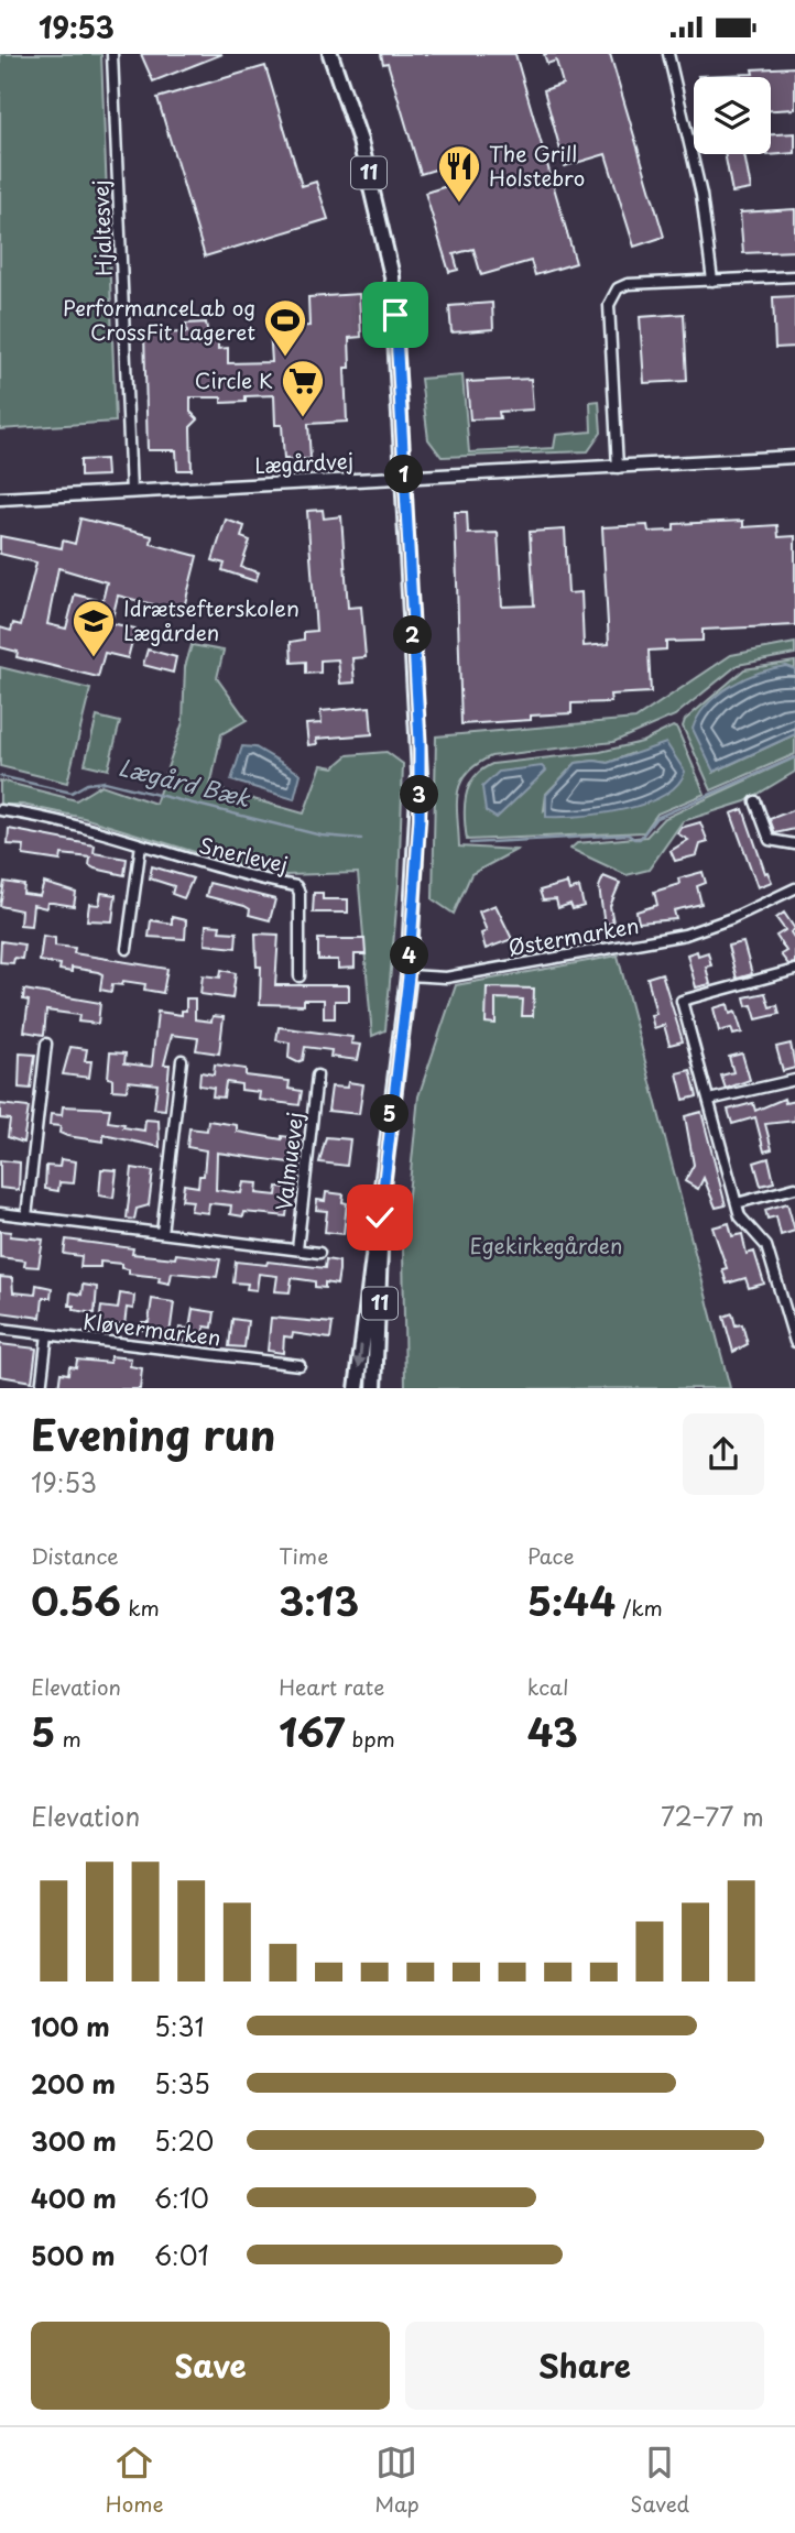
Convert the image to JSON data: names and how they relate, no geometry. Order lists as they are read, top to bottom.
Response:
{
  "streets": {
    "main road": ["11"],
    "street": [
      "Hjaltesvej",
      "Lægårdvej",
      "Snerlevej",
      "Østermarken",
      "Valmuevej",
      "Kløvermarken"
    ]
  },
  "crossings": [
    ["11", "Lægårdvej"],
    ["11", "Østermarken"],
    ["Hjaltesvej", "Lægårdvej"]
  ],
  "water": ["Lægård Bæk"],
  "parks": ["Egekirkegården"],
  "places": {
    "restaurant": ["The Grill Holstebro"],
    "sports": ["PerformanceLab og CrossFit Lageret"],
    "supermarket": ["Circle K"],
    "school or university": ["Idrætsefterskolen Lægården"]
  },
  "page": {
    "status": "19:53",
    "pins": [
      "1",
      "2",
      "3",
      "4",
      "5"
    ],
    "heading": ["Evening run", "19:53"],
    "stats": [
      ["Distance", "0.56 km"],
      ["Time", "3:13"],
      ["Pace", "5:44 /km"],
      ["Elevation", "5 m"],
      ["Heart rate", "167 bpm"],
      ["kcal", "43"]
    ],
    "chart": ["Elevation", "72–77 m"],
    "list": [
      {
        "name": "100 m",
        "note": "5:31"
      },
      {
        "name": "200 m",
        "note": "5:35"
      },
      {
        "name": "300 m",
        "note": "5:20"
      },
      {
        "name": "400 m",
        "note": "6:10"
      },
      {
        "name": "500 m",
        "note": "6:01"
      }
    ],
    "buttons": ["Save", "Share"],
    "tabs": ["Home", "Map", "Saved"]
  }
}
